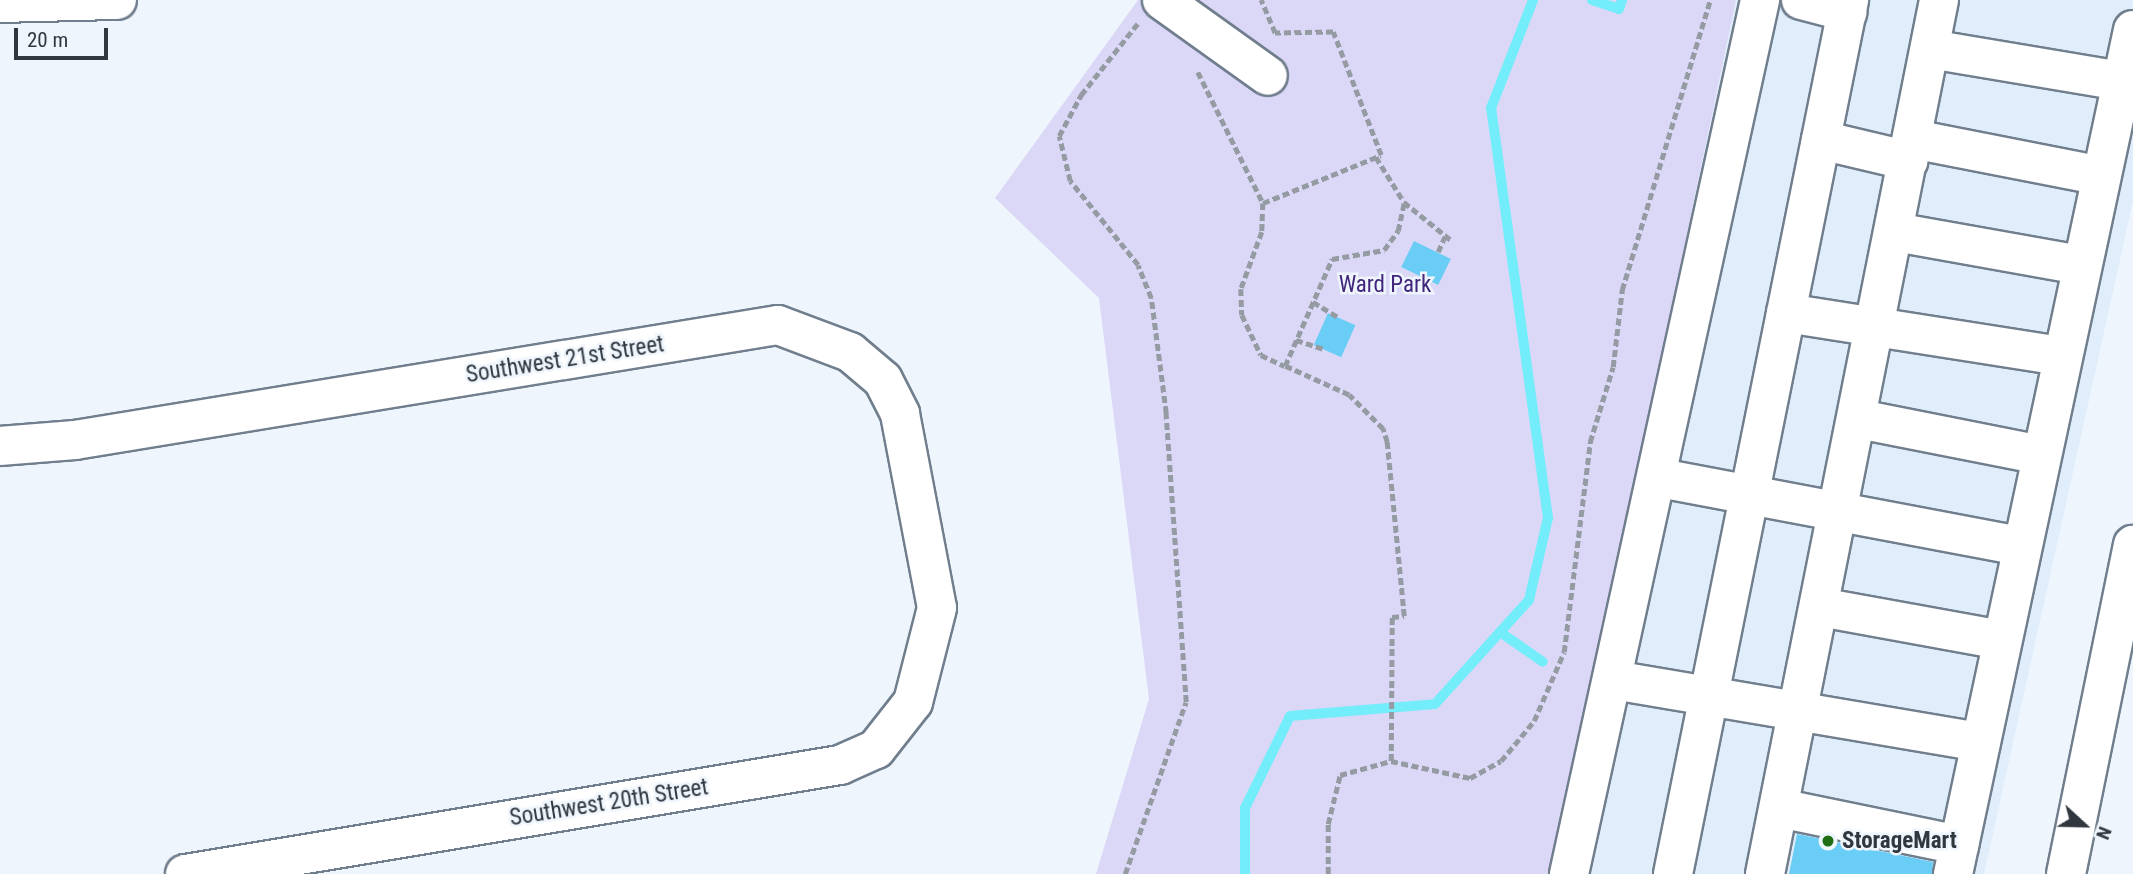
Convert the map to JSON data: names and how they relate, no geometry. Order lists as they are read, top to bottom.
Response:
{
  "streets": {
    "street": ["Southwest 21st Street", "Southwest 20th Street"]
  },
  "crossings": [
    ["Southwest 21st Street", "Southwest 20th Street"]
  ],
  "parks": ["Ward Park"],
  "places": ["StorageMart"],
  "scale_bar": "20 m",
  "north": "right"
}
